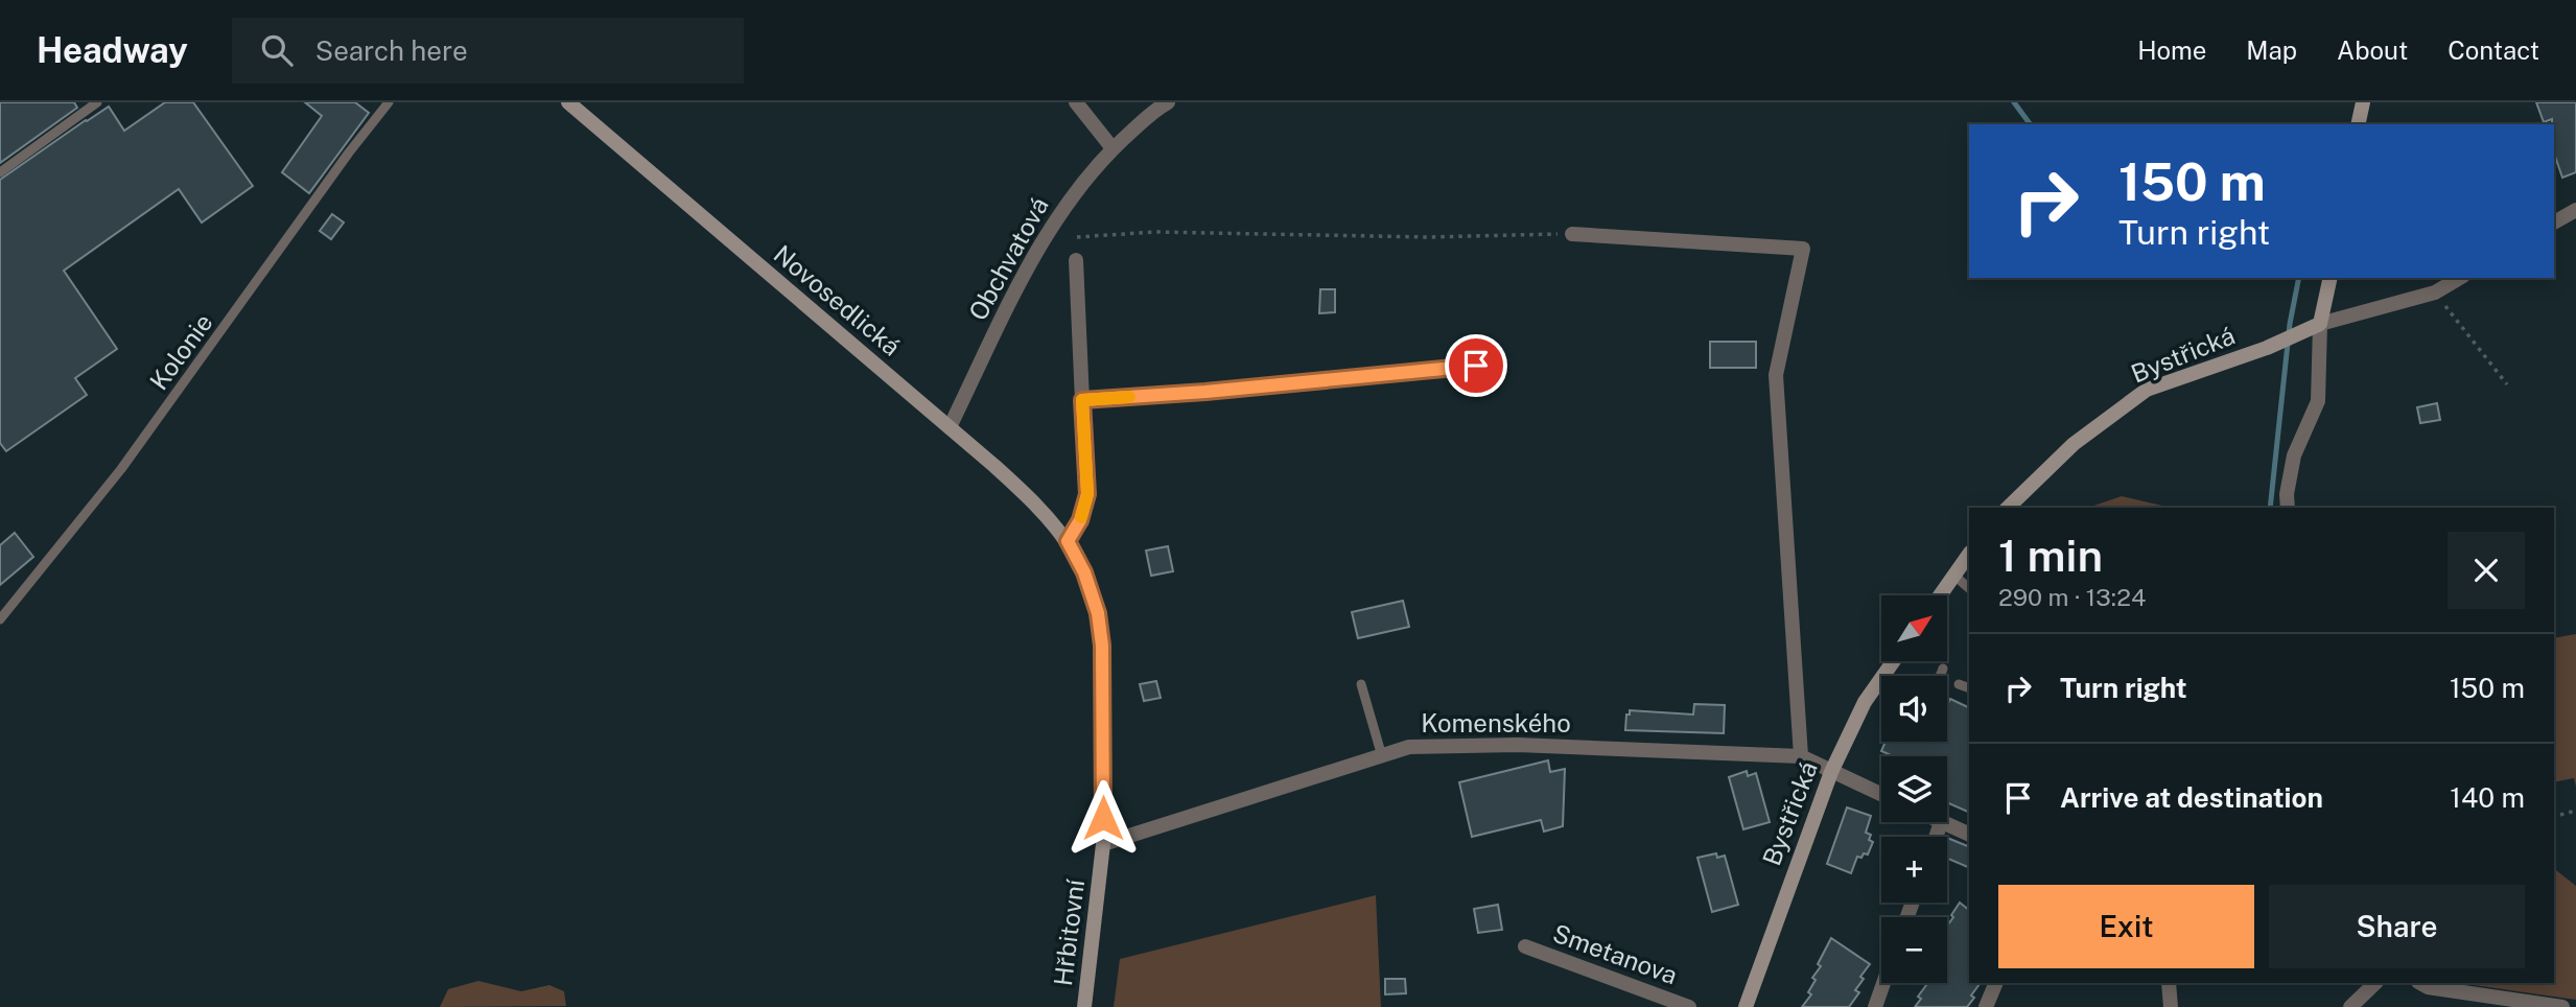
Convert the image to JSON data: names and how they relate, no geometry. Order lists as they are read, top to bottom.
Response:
{
  "streets": {
    "street": [
      "Obchvatová",
      "Novosedlická",
      "Bystřická",
      "Komenského",
      "Hřbitovní",
      "Smetanova"
    ],
    "lane": ["Kolonie"]
  },
  "crossings": [
    ["Obchvatová", "Novosedlická"],
    ["Novosedlická", "Hřbitovní"],
    ["Bystřická", "Komenského"],
    ["Komenského", "Hřbitovní"]
  ],
  "north": "top right",
  "page": {
    "header": "Headway",
    "search": "Search here",
    "nav": [
      "Home",
      "Map",
      "About",
      "Contact"
    ],
    "turn": ["150 m", "Turn right"],
    "heading": ["1 min", "290 m · 13:24"],
    "map_buttons": ["+", "−"],
    "list": [
      {
        "name": "Turn right",
        "value": "150 m"
      },
      {
        "name": "Arrive at destination",
        "value": "140 m"
      }
    ],
    "buttons": ["Exit", "Share"]
  }
}
